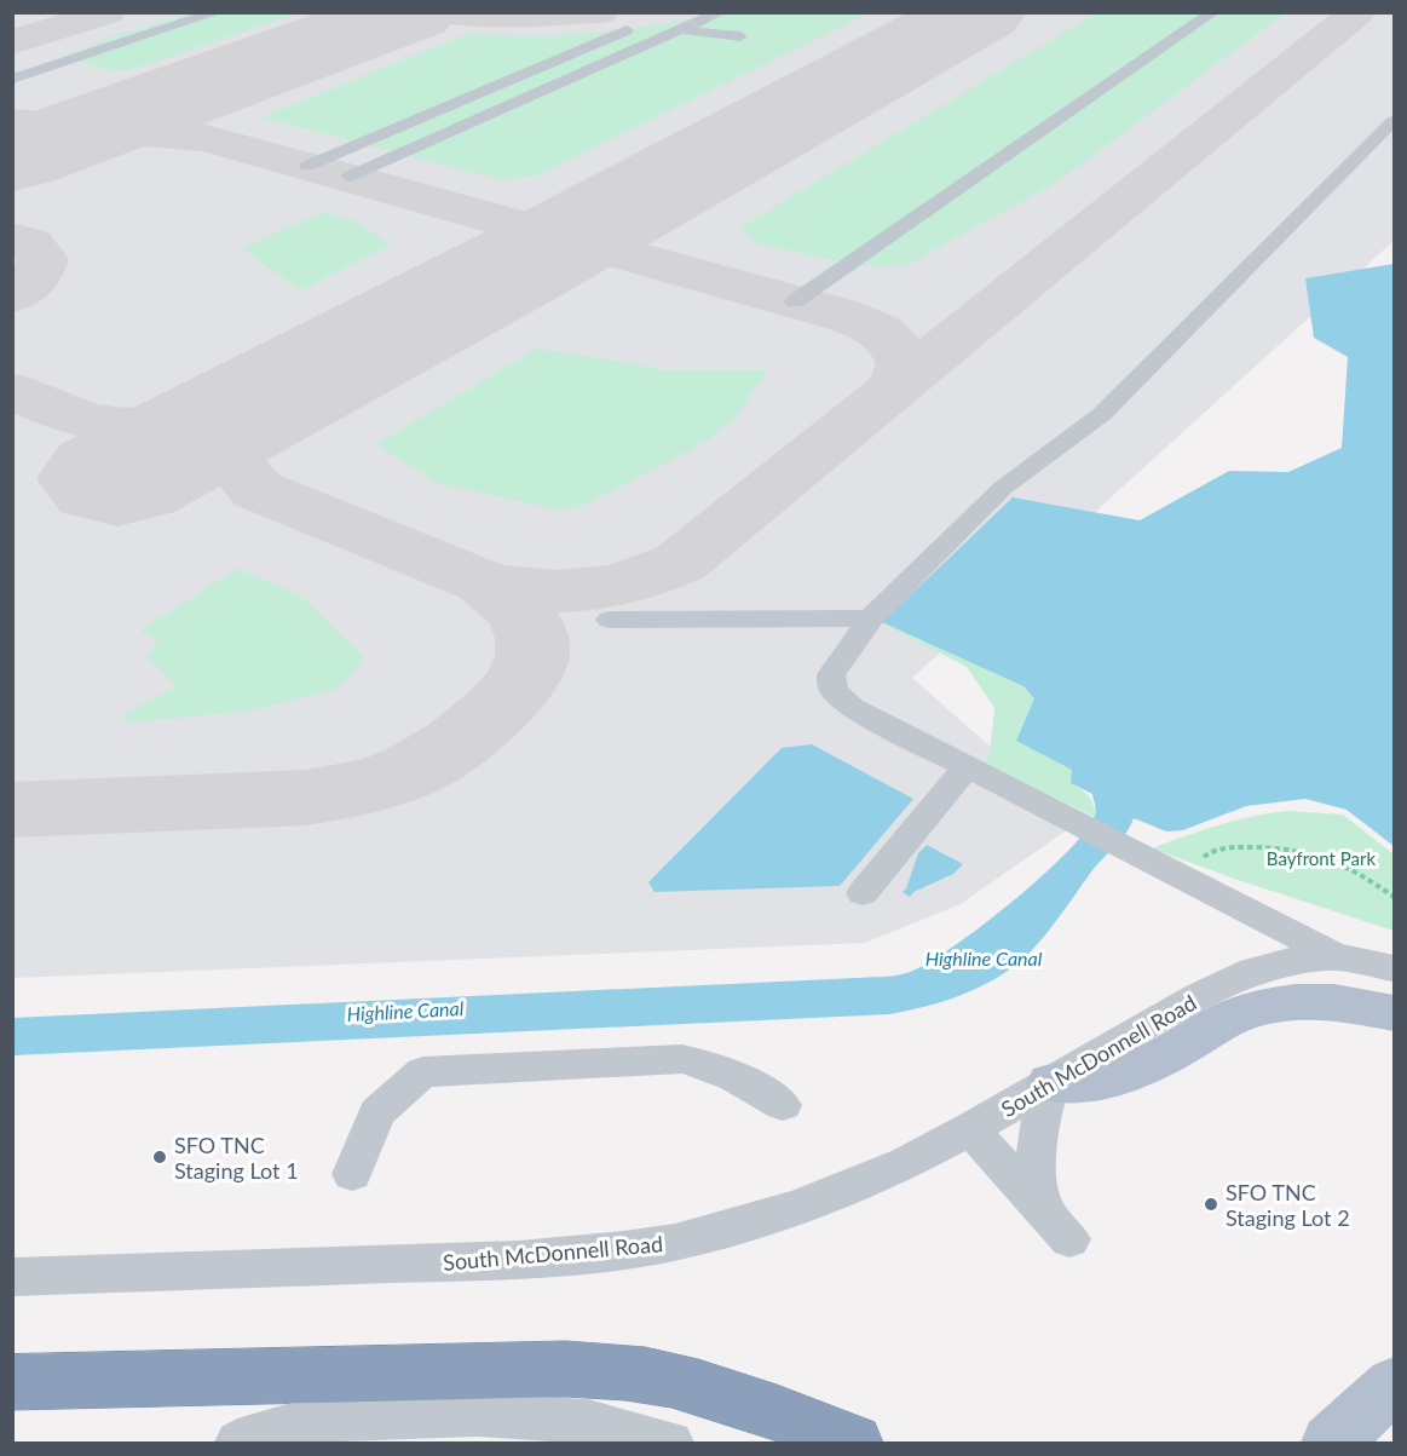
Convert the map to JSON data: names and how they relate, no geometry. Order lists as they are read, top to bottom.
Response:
{
  "streets": {
    "street": ["South McDonnell Road"]
  },
  "water": ["Highline Canal"],
  "parks": ["Bayfront Park"],
  "places": ["SFO TNC Staging Lot 1", "SFO TNC Staging Lot 2"]
}
